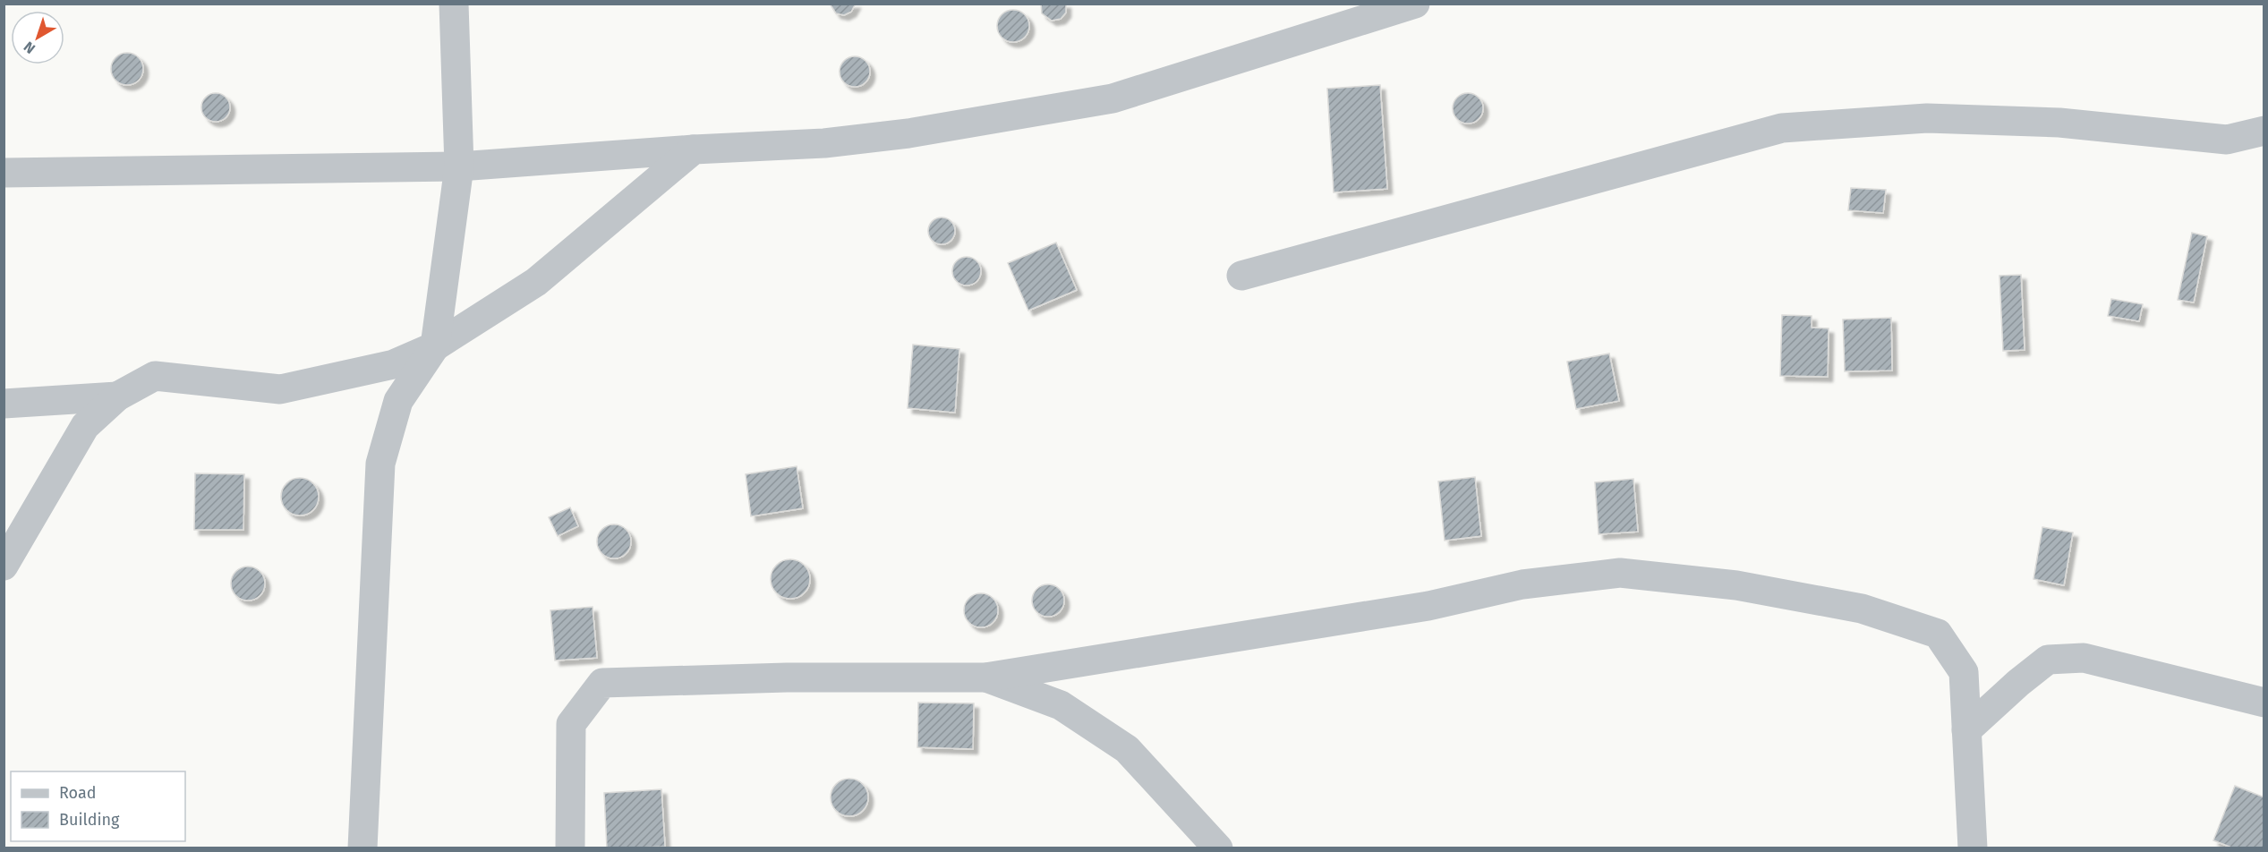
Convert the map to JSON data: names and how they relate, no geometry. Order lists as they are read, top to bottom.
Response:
{
  "legend": ["Road", "Building"],
  "north": "bottom left"
}
